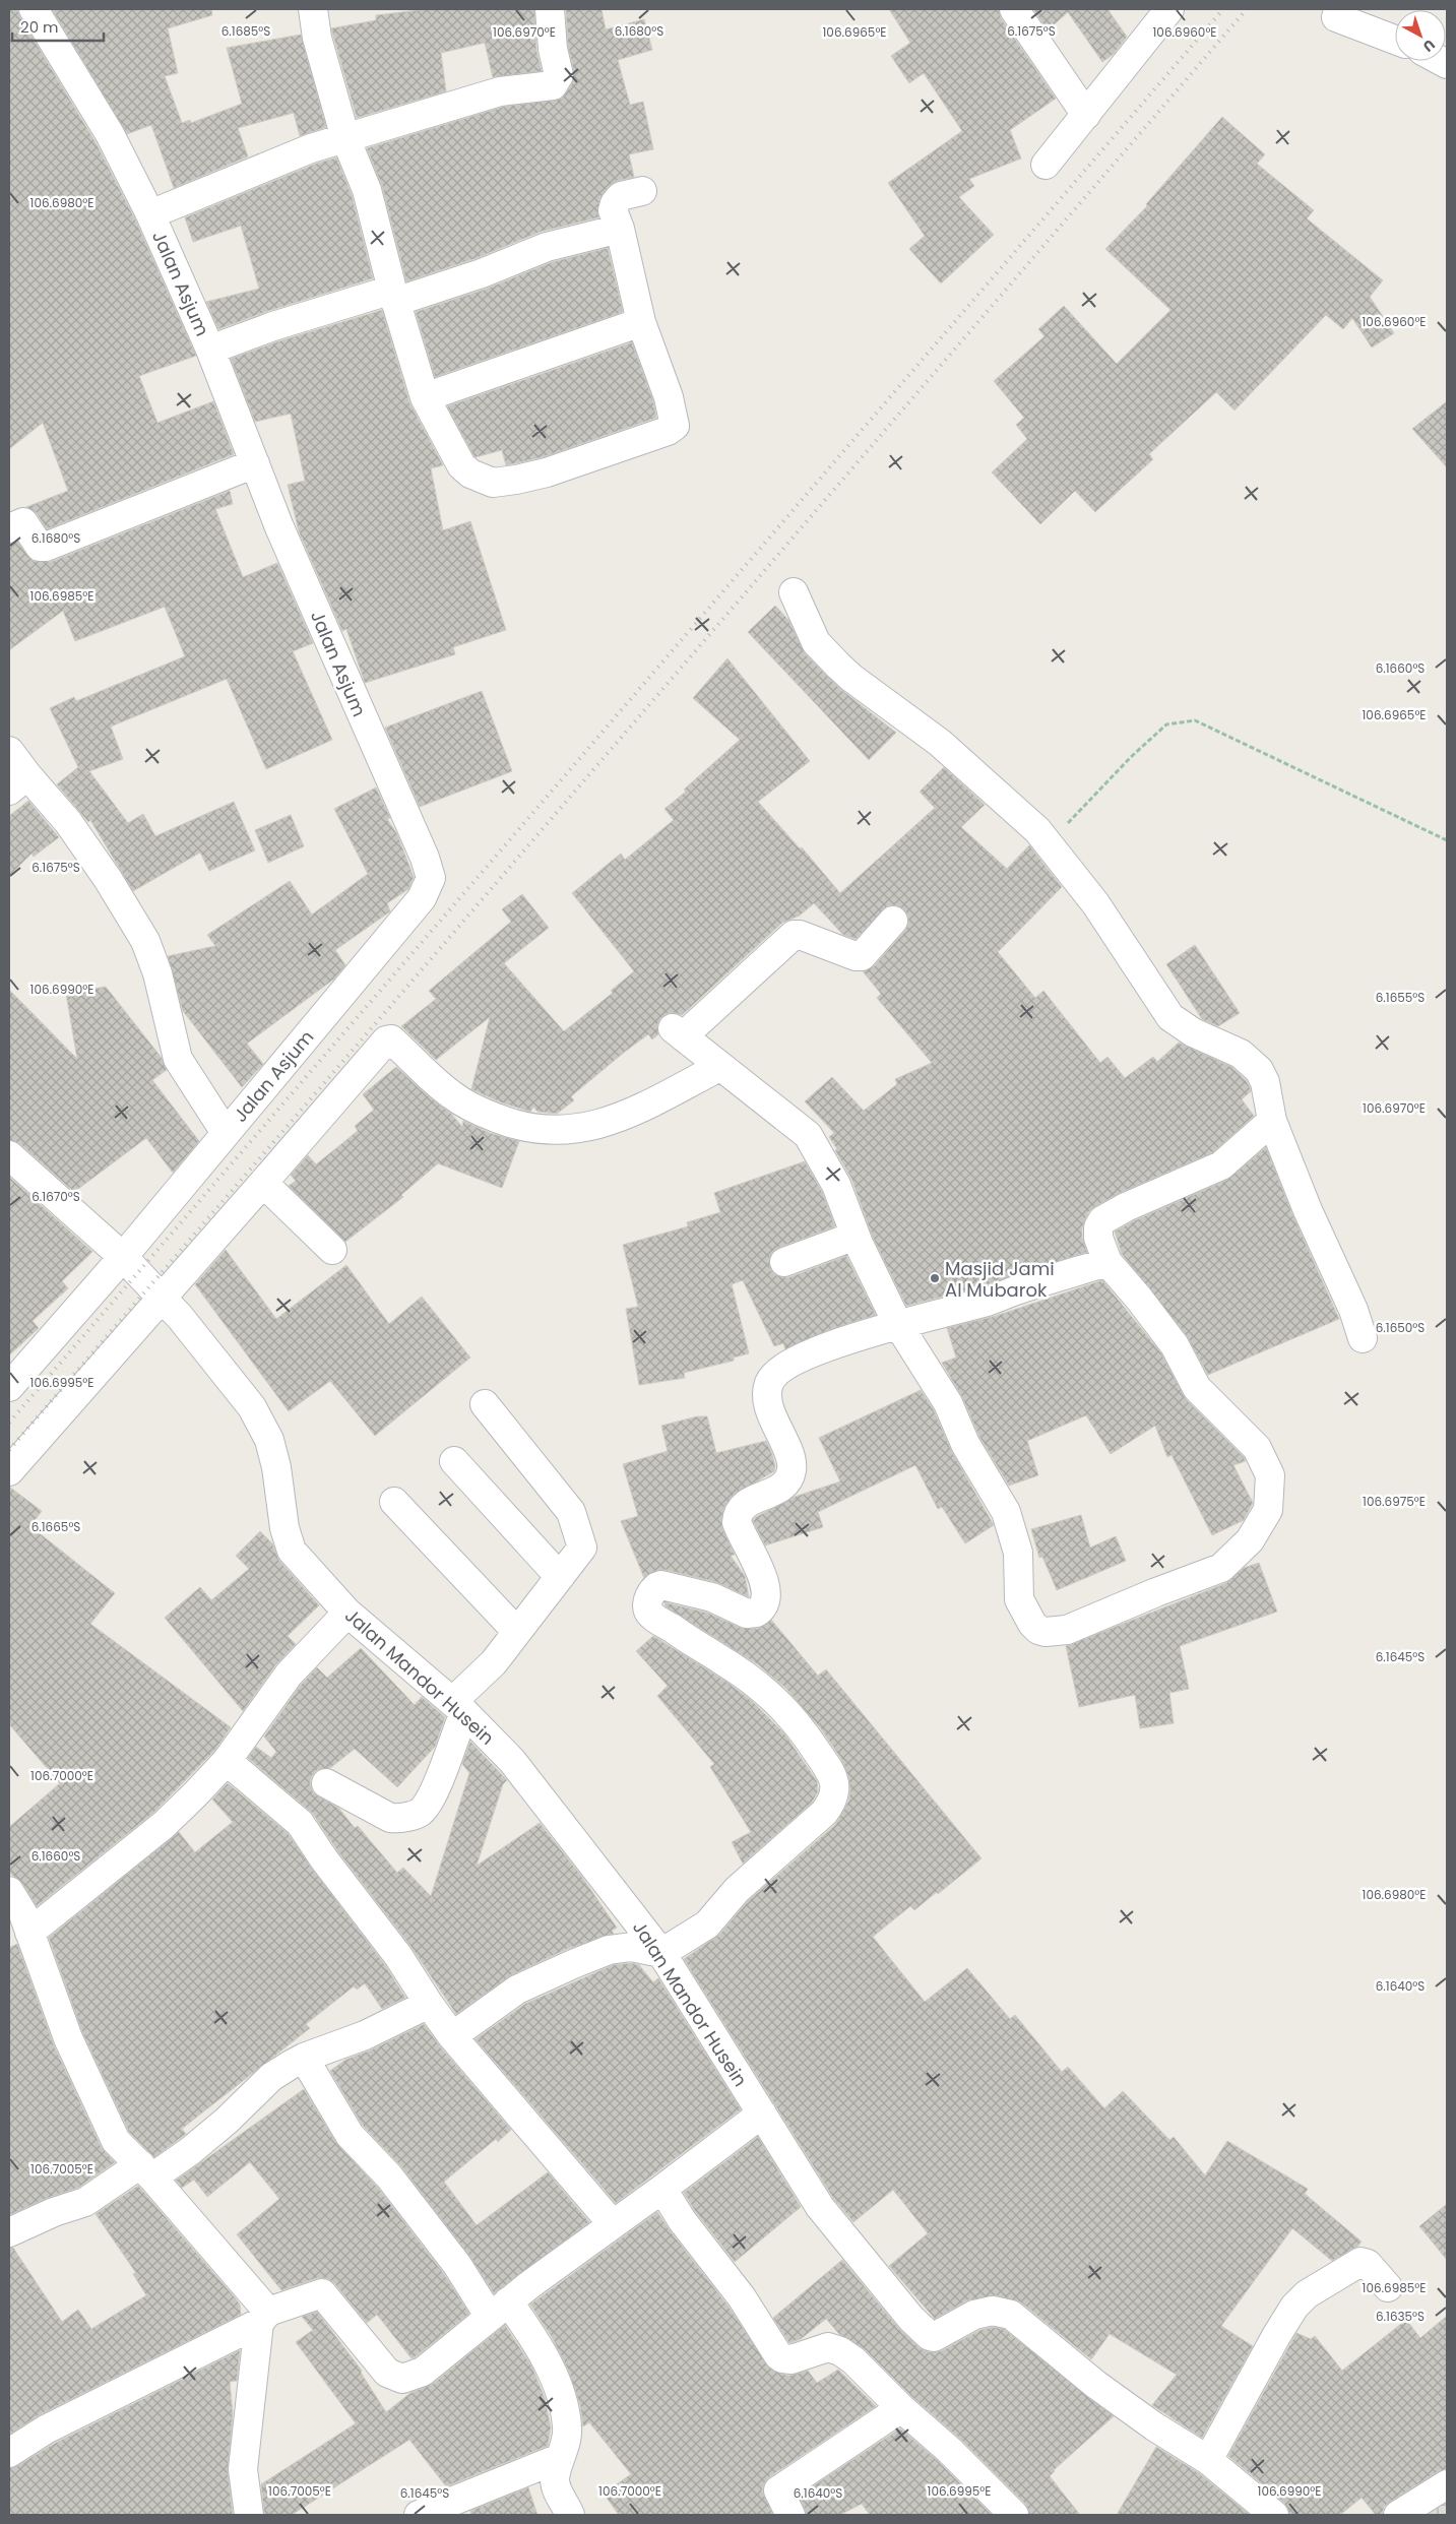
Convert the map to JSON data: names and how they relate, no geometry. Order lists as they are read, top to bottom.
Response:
{
  "streets": {
    "street": ["Jalan Asjum", "Jalan Mandor Husein"]
  },
  "crossings": [
    ["Jalan Asjum", "Jalan Mandor Husein"]
  ],
  "places": ["Masjid Jami Al Mubarok"],
  "scale_bar": "20 m",
  "north": "bottom right",
  "coordinates": [
    "6.1685°S",
    "6.1680°S",
    "6.1675°S",
    "106.6970°E",
    "106.6965°E",
    "106.6960°E",
    "106.6980°E",
    "106.6985°E",
    "6.1660°S",
    "106.6990°E",
    "6.1655°S",
    "6.1670°S",
    "6.1650°S",
    "106.6995°E",
    "106.6975°E",
    "6.1665°S",
    "6.1645°S",
    "106.7000°E",
    "6.1640°S",
    "106.7005°E",
    "6.1635°S"
  ]
}
